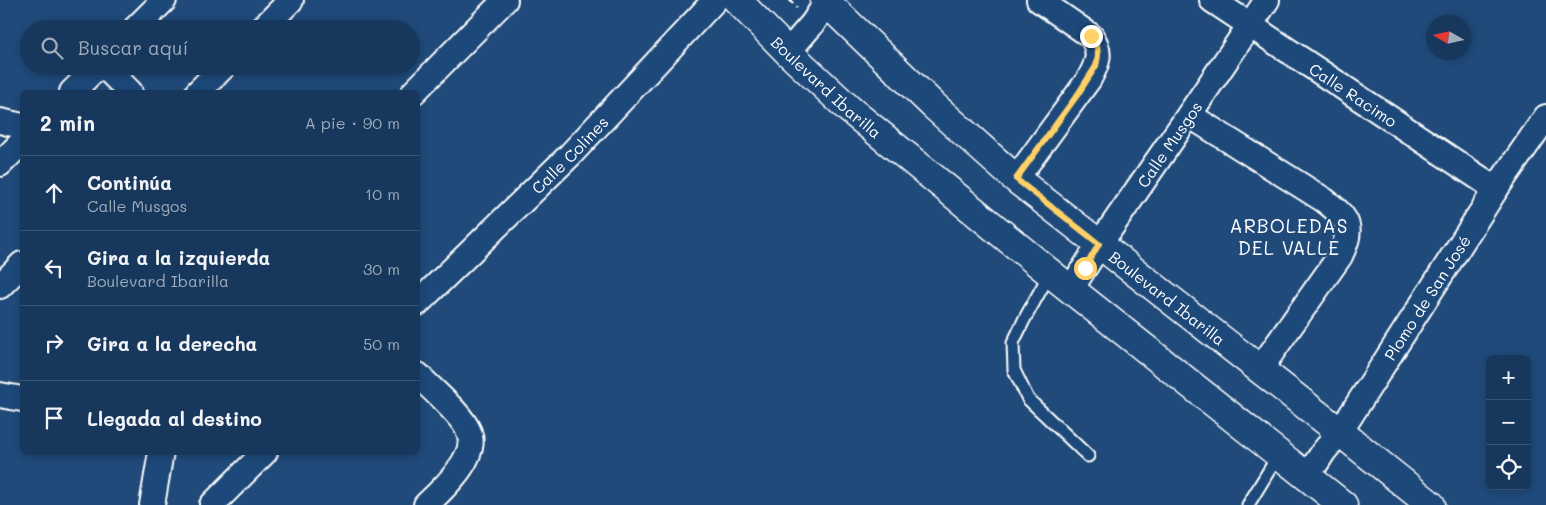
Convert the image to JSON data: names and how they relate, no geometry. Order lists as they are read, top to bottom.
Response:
{
  "streets": {
    "main road": ["Boulevard Ibarilla"],
    "street": [
      "Calle Racimo",
      "Calle Musgos",
      "Calle Colines",
      "Plomo de San José"
    ]
  },
  "crossings": [
    ["Boulevard Ibarilla", "Calle Musgos"],
    ["Boulevard Ibarilla", "Plomo de San José"],
    ["Calle Racimo", "Calle Musgos"],
    ["Calle Racimo", "Plomo de San José"]
  ],
  "districts": ["ARBOLEDAS DEL VALLE"],
  "north": "left",
  "page": {
    "search": "Buscar aquí",
    "heading": ["2 min", "A pie · 90 m"],
    "list": [
      ["Continúa", "Calle Musgos", "10 m"],
      ["Gira a la izquierda", "Boulevard Ibarilla", "30 m"],
      ["Gira a la derecha", "50 m"],
      "Llegada al destino"
    ],
    "map_buttons": ["+", "−"]
  }
}
